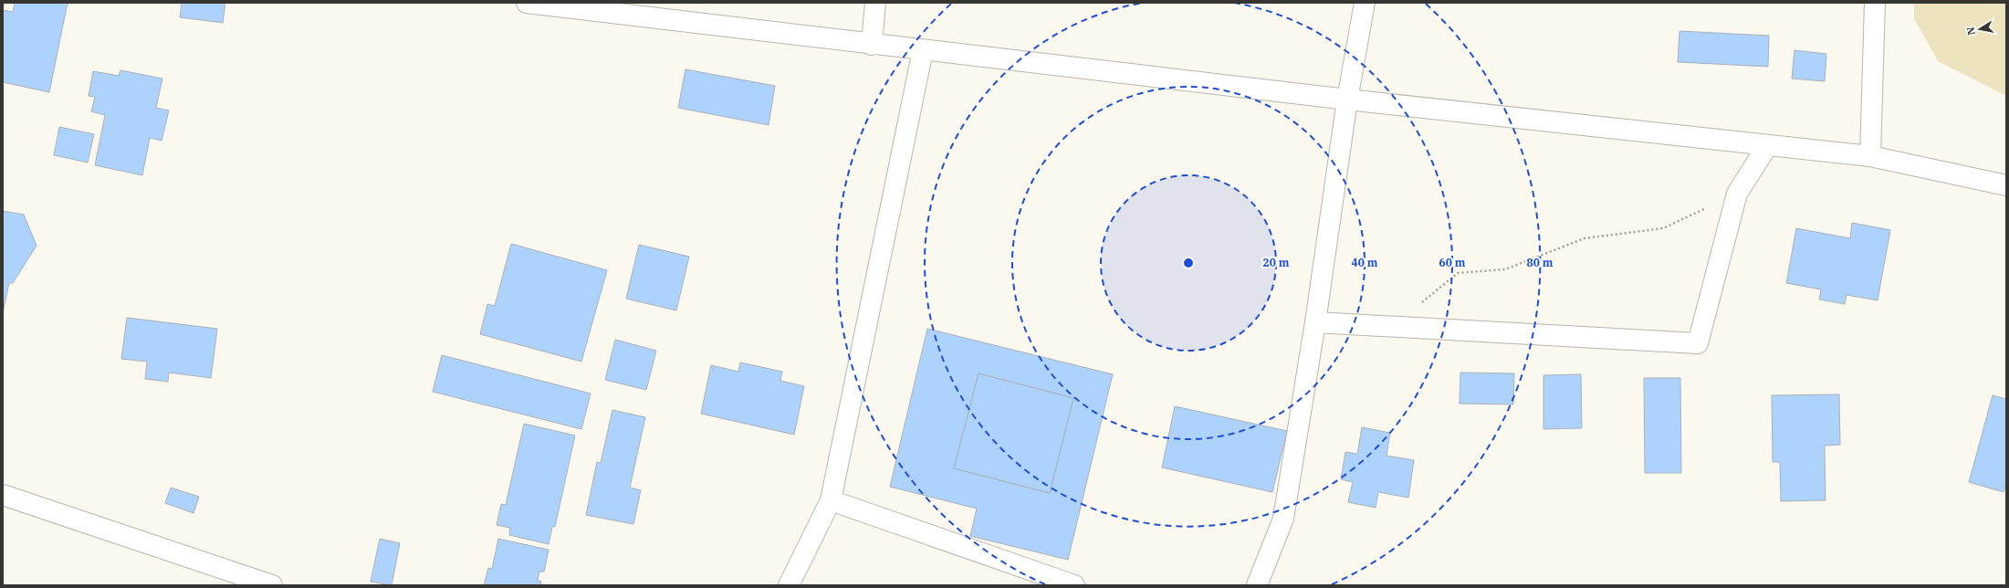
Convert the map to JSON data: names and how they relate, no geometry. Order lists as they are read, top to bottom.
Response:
{
  "north": "left",
  "rings": [
    "20 m",
    "40 m",
    "60 m",
    "80 m"
  ]
}
